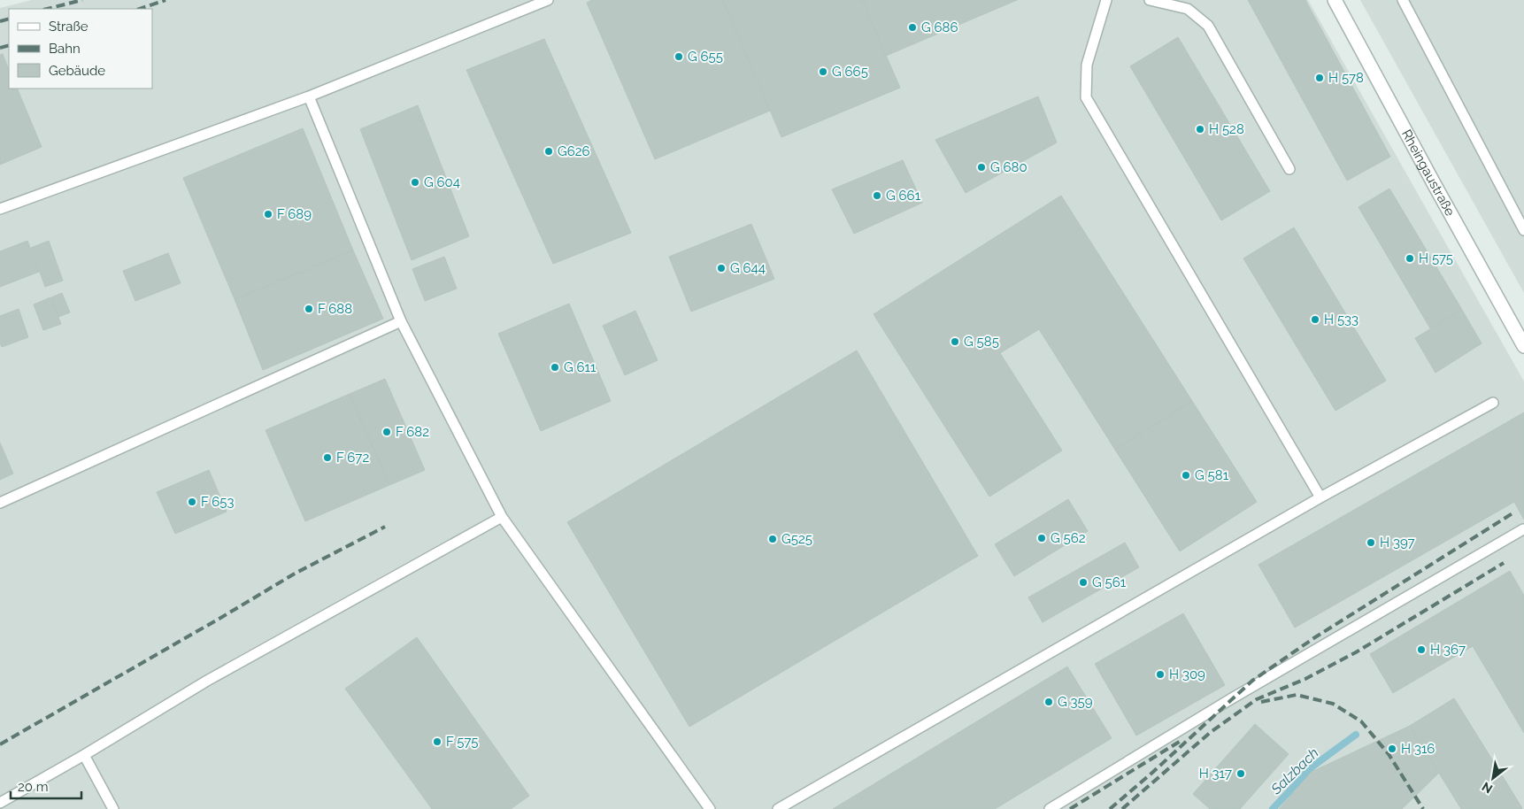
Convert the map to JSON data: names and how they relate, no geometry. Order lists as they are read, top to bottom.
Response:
{
  "streets": {
    "street": ["Rheingaustraße"]
  },
  "water": ["Salzbach"],
  "places": [
    "G 686",
    "G 655",
    "G 665",
    "H 578",
    "H 528",
    "G626",
    "G 680",
    "G 604",
    "G 661",
    "F 689",
    "H 575",
    "G 644",
    "F 688",
    "H 533",
    "G 585",
    "G 611",
    "F 682",
    "F 672",
    "G 581",
    "F 653",
    "G 562",
    "G525",
    "H 397",
    "G 561",
    "H 367",
    "H 309",
    "G 359",
    "F 575",
    "H 316",
    "H 317"
  ],
  "legend": ["Straße", "Bahn", "Gebäude"],
  "scale_bar": "20 m",
  "north": "bottom left"
}
